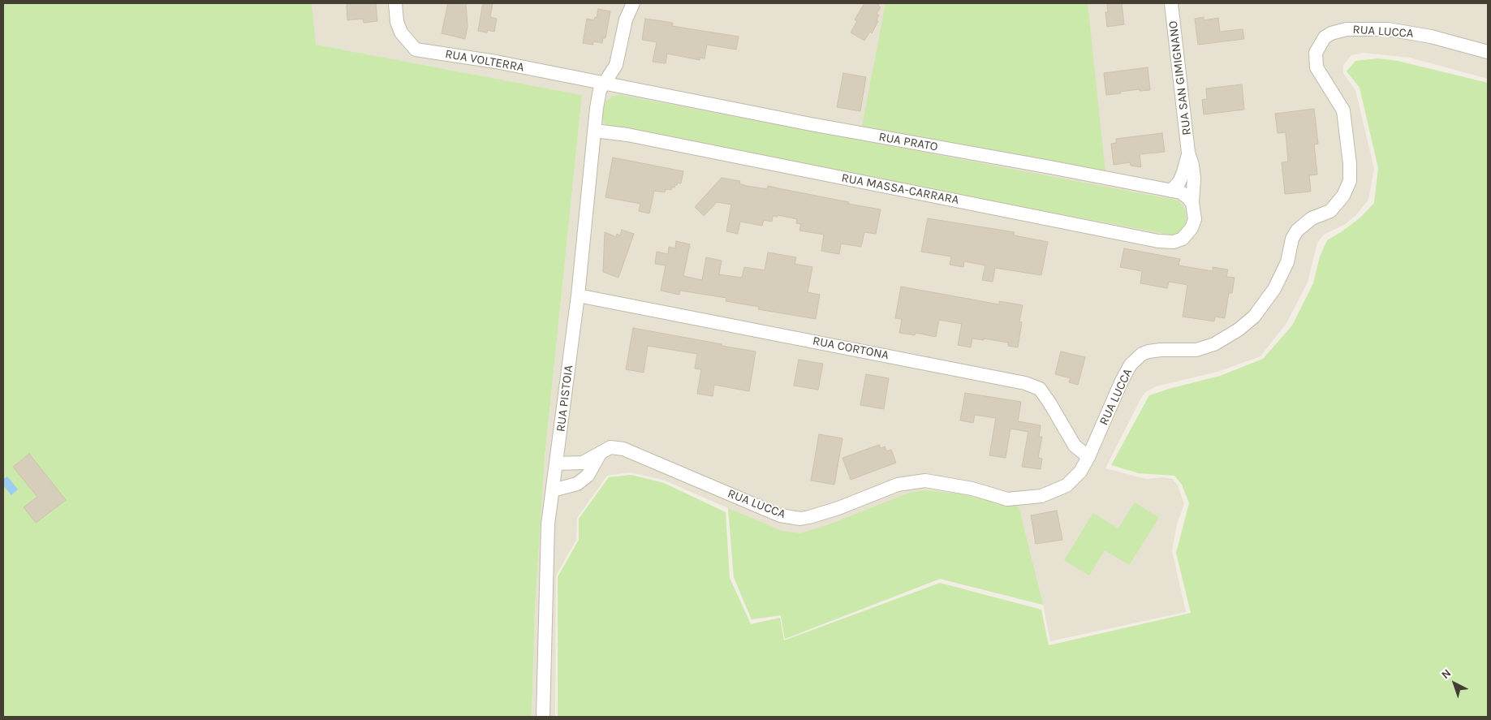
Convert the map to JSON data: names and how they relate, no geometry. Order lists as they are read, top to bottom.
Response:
{
  "streets": {
    "street": [
      "RUA LUCCA",
      "RUA VOLTERRA",
      "RUA SAN GIMIGNANO",
      "RUA PRATO",
      "RUA MASSA-CARRARA",
      "RUA CORTONA",
      "RUA PISTOIA"
    ]
  },
  "crossings": [
    ["RUA LUCCA", "RUA CORTONA"],
    ["RUA LUCCA", "RUA PISTOIA"],
    ["RUA VOLTERRA", "RUA PRATO"],
    ["RUA VOLTERRA", "RUA PISTOIA"],
    ["RUA SAN GIMIGNANO", "RUA PRATO"],
    ["RUA SAN GIMIGNANO", "RUA MASSA-CARRARA"],
    ["RUA PRATO", "RUA MASSA-CARRARA"],
    ["RUA PRATO", "RUA PISTOIA"],
    ["RUA MASSA-CARRARA", "RUA PISTOIA"],
    ["RUA CORTONA", "RUA PISTOIA"]
  ],
  "north": "top left"
}
